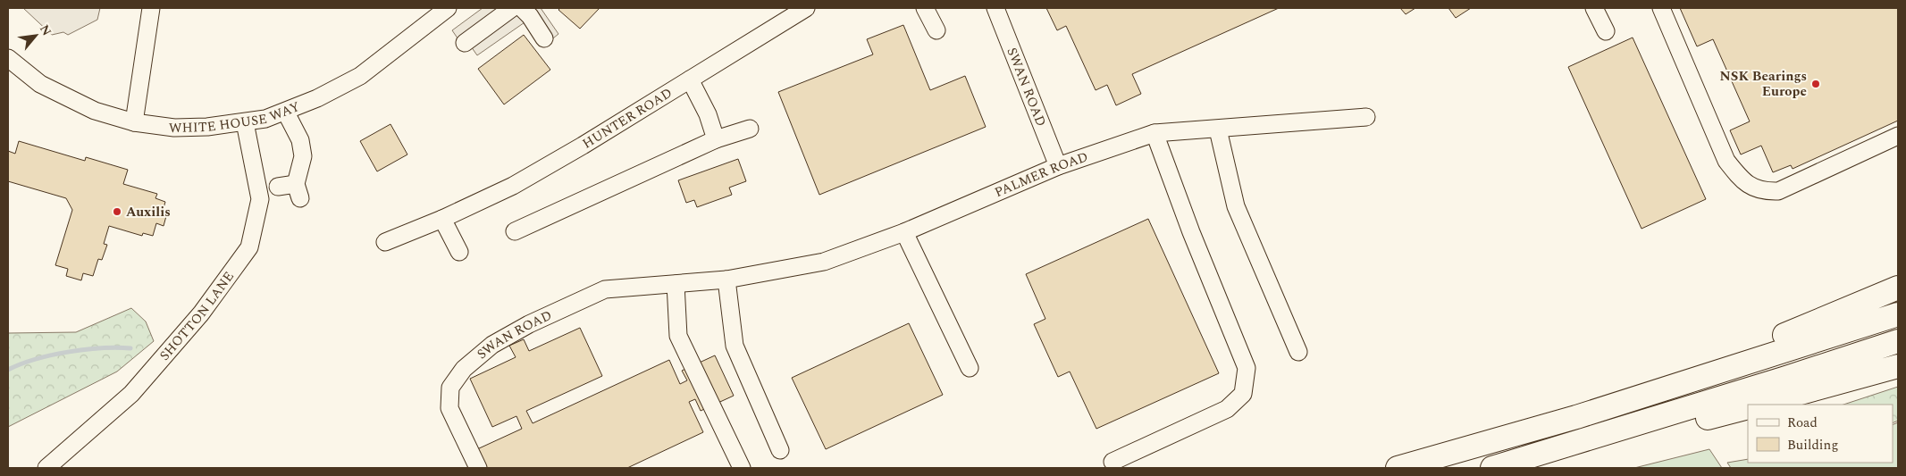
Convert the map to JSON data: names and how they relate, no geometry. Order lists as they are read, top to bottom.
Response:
{
  "streets": {
    "street": [
      "SWAN ROAD",
      "WHITE HOUSE WAY",
      "HUNTER ROAD",
      "PALMER ROAD",
      "SHOTTON LANE"
    ]
  },
  "crossings": [
    ["SWAN ROAD", "PALMER ROAD"],
    ["WHITE HOUSE WAY", "SHOTTON LANE"]
  ],
  "places": ["NSK Bearings Europe", "Auxilis"],
  "legend": ["Road", "Building"],
  "north": "top right"
}
